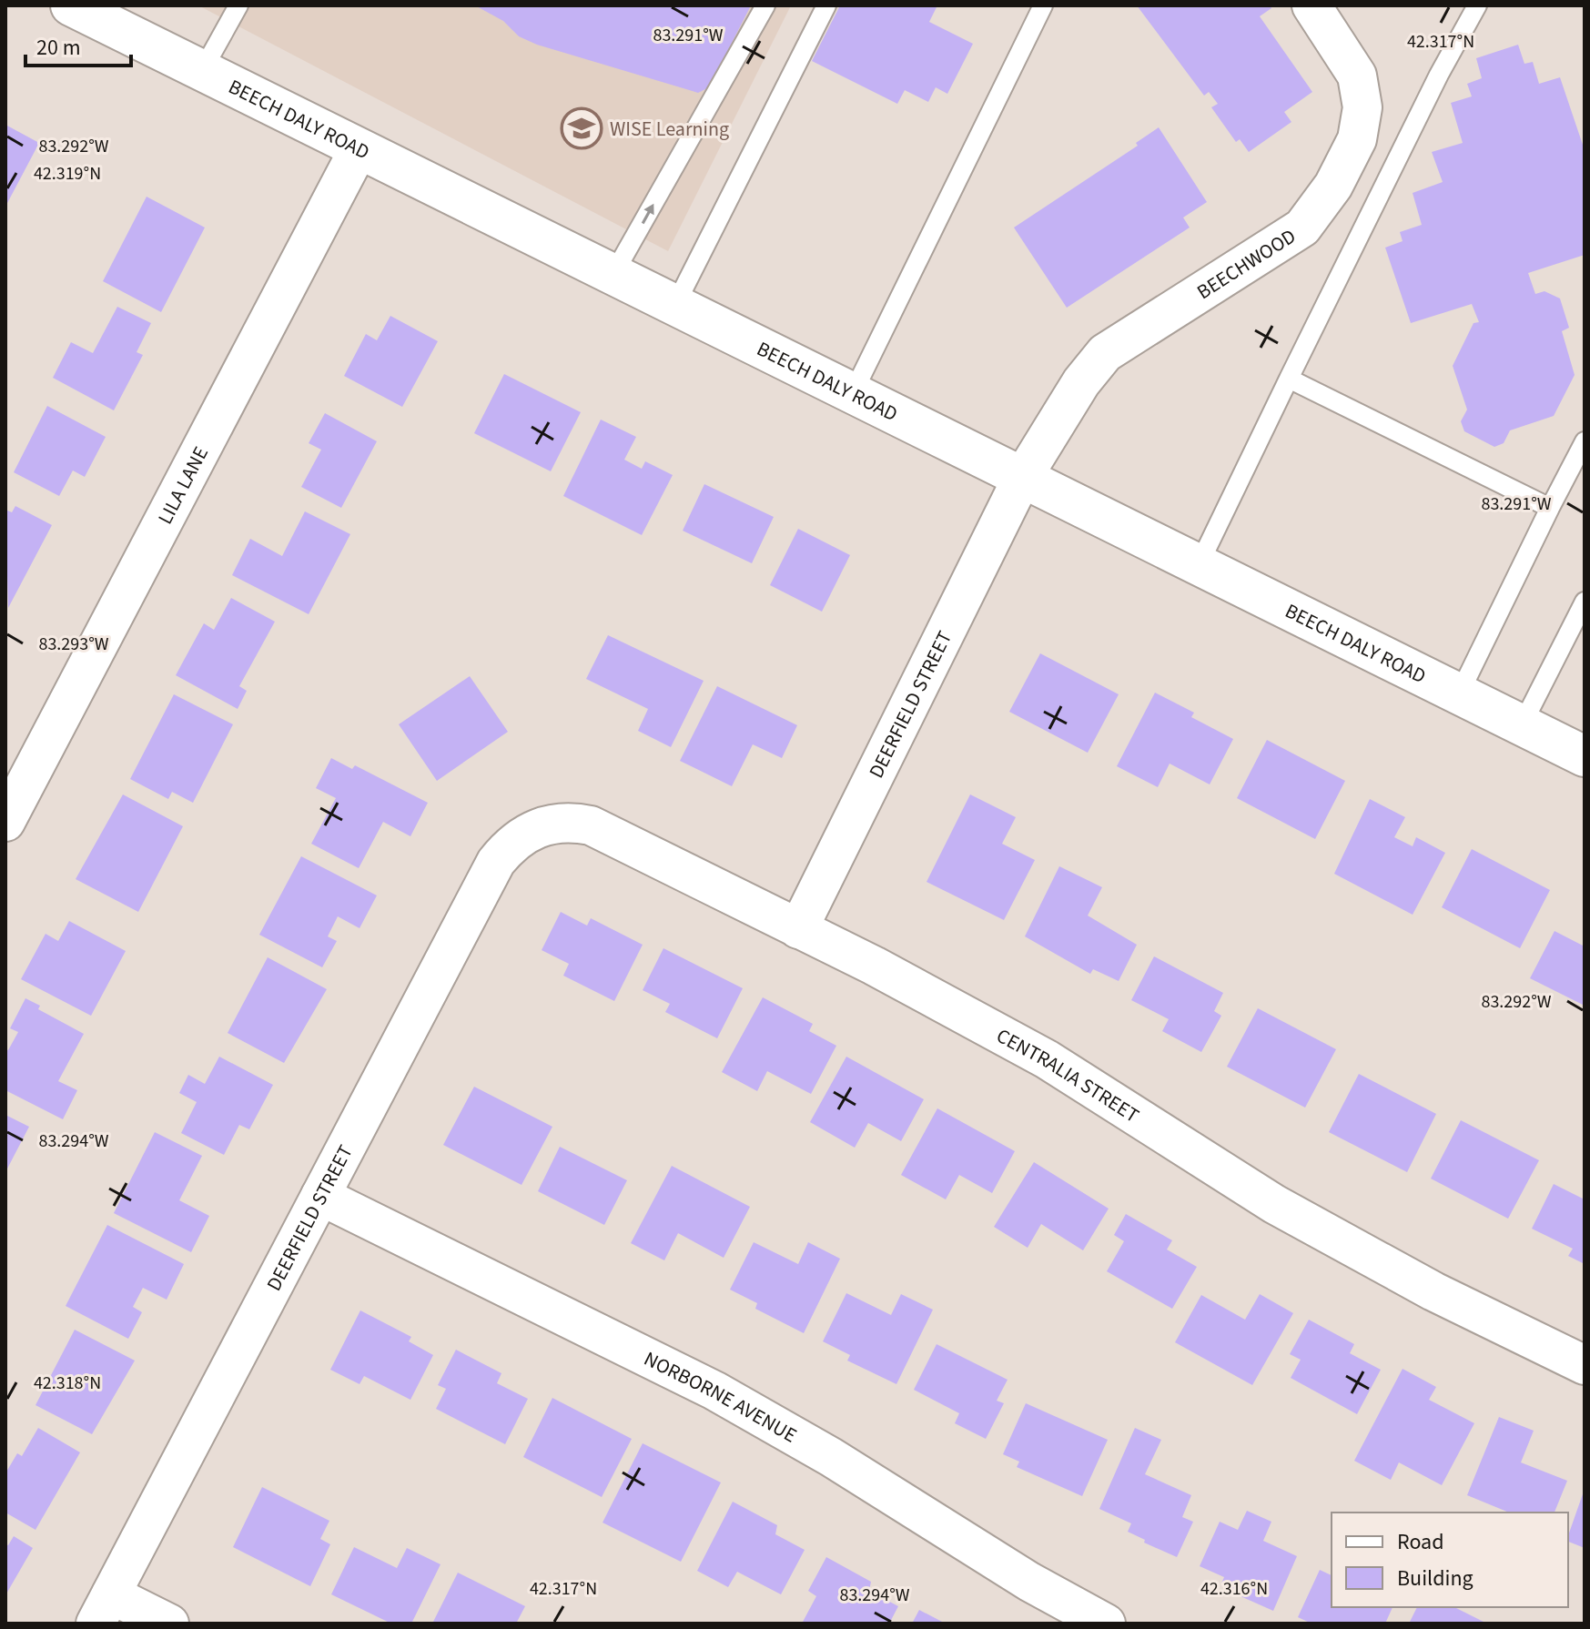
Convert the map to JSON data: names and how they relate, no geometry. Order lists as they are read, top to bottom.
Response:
{
  "streets": {
    "main road": ["BEECH DALY ROAD"],
    "street": [
      "BEECHWOOD",
      "LILA LANE",
      "DEERFIELD STREET",
      "CENTRALIA STREET",
      "NORBORNE AVENUE"
    ]
  },
  "crossings": [
    ["BEECH DALY ROAD", "BEECHWOOD"],
    ["BEECH DALY ROAD", "LILA LANE"],
    ["BEECH DALY ROAD", "DEERFIELD STREET"],
    ["BEECHWOOD", "DEERFIELD STREET"],
    ["DEERFIELD STREET", "CENTRALIA STREET"],
    ["DEERFIELD STREET", "NORBORNE AVENUE"]
  ],
  "places": {
    "school or university": ["WISE Learning"]
  },
  "legend": ["Road", "Building"],
  "scale_bar": "20 m",
  "coordinates": [
    "83.291°W",
    "42.317°N",
    "83.292°W",
    "42.319°N",
    "83.293°W",
    "83.294°W",
    "42.318°N",
    "42.316°N"
  ]
}
